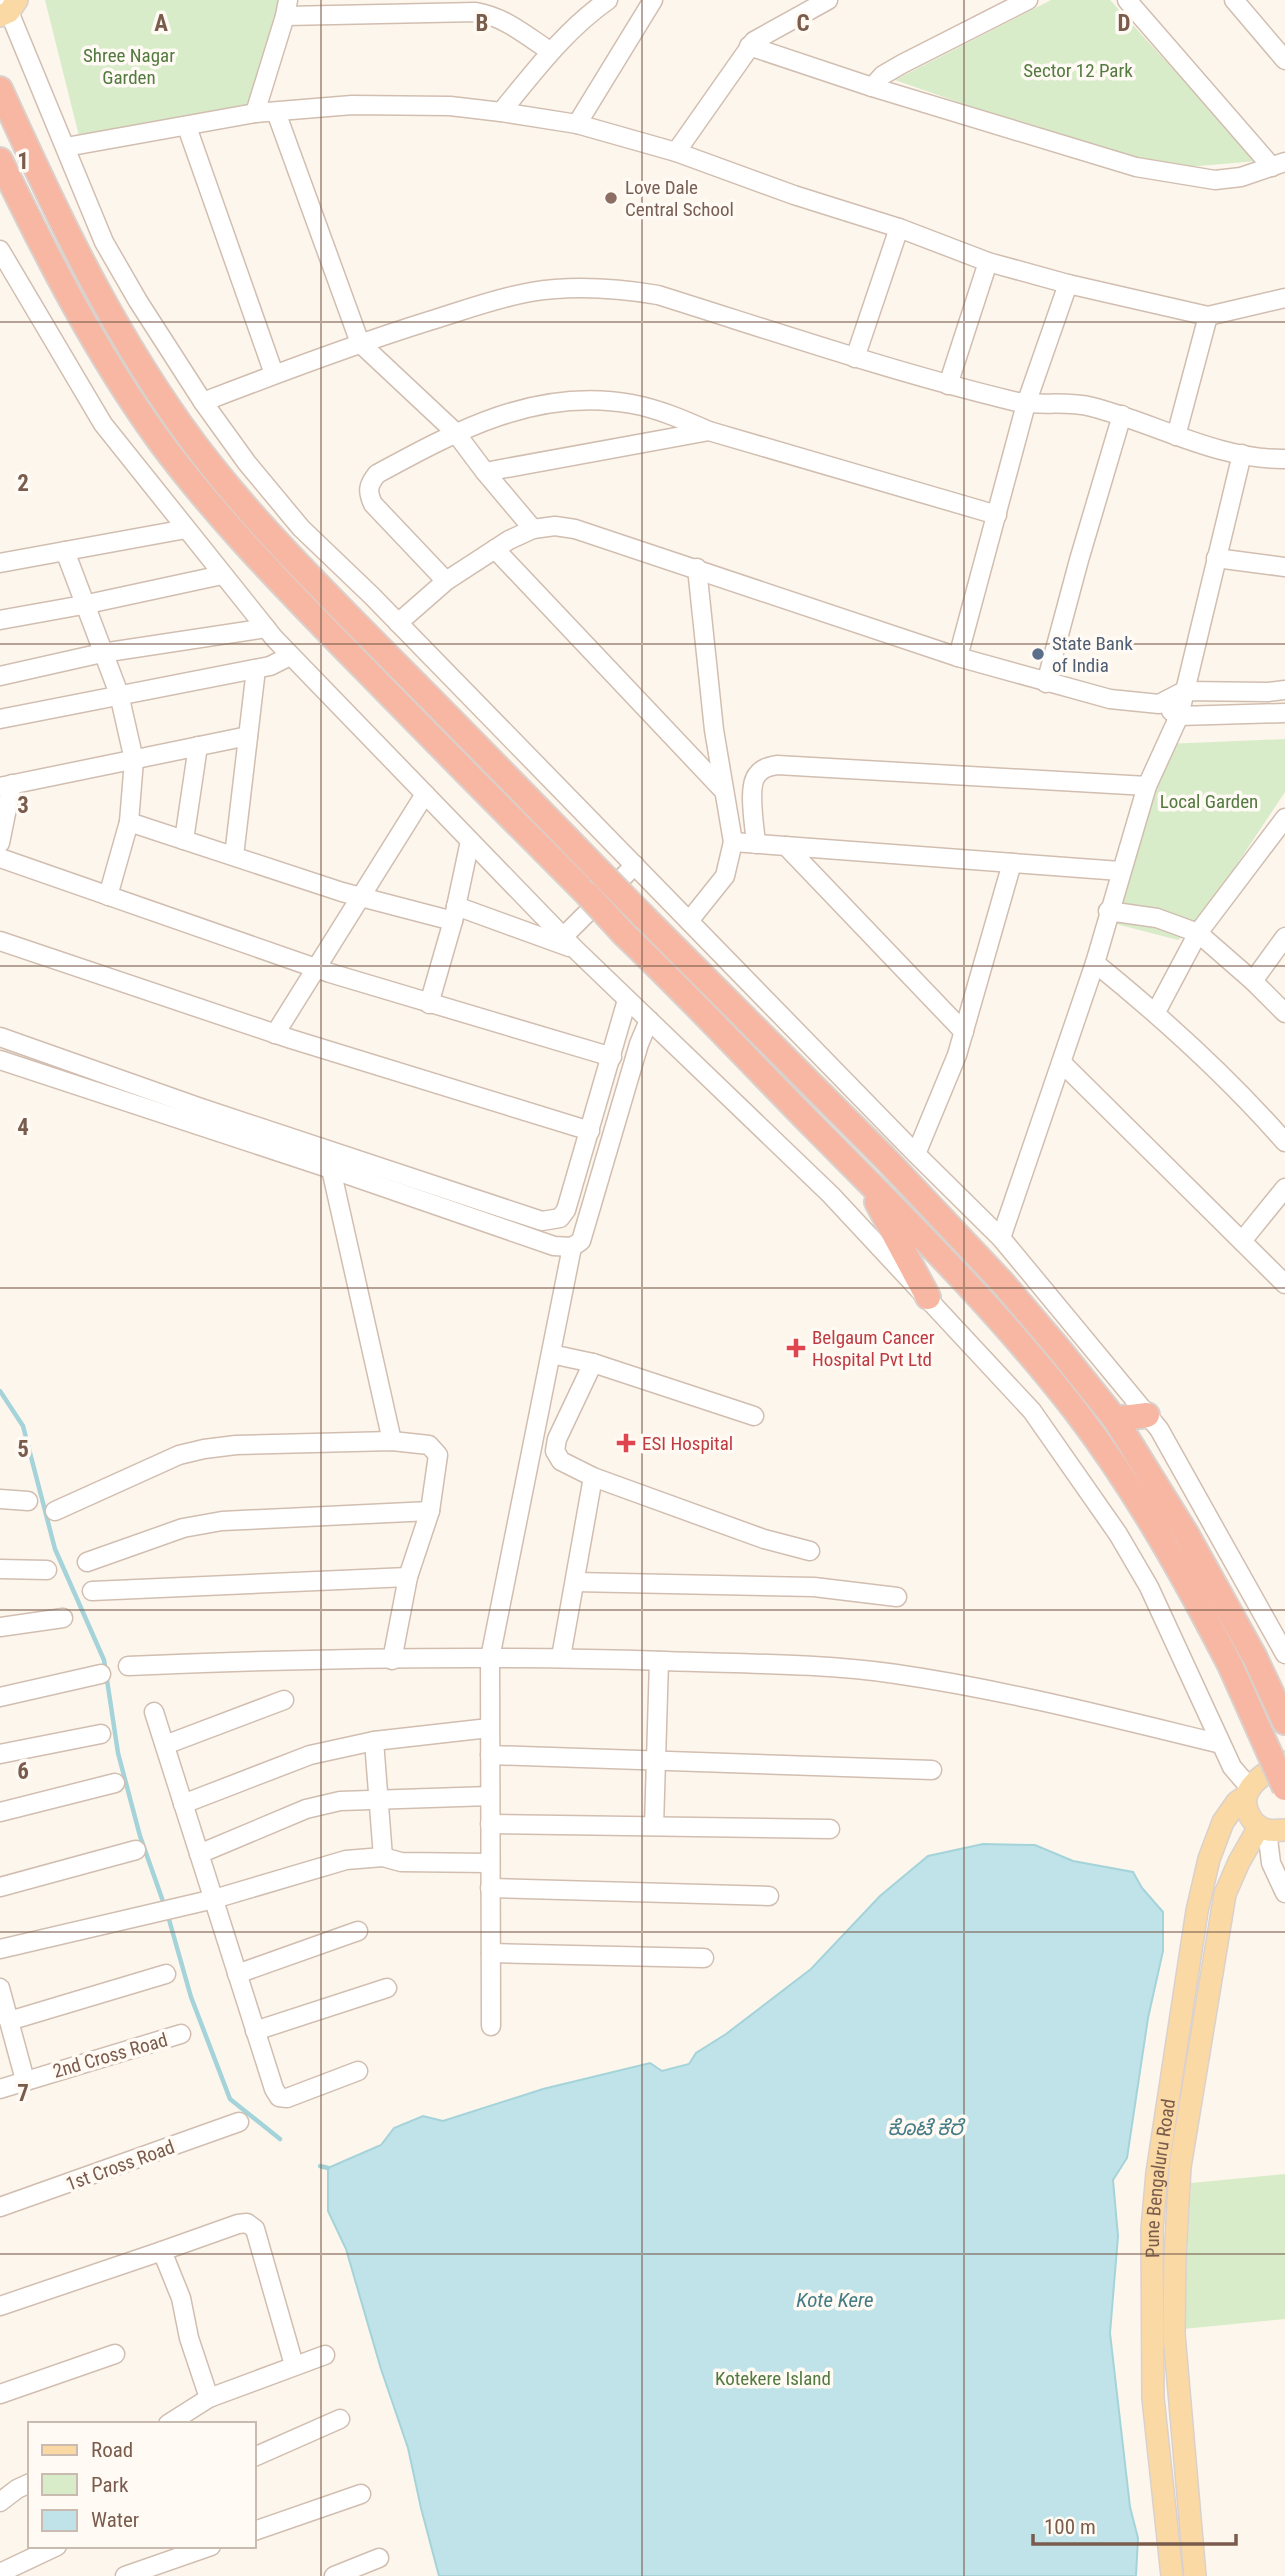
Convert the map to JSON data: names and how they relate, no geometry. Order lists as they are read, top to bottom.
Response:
{
  "streets": {
    "main road": ["Pune Bengaluru Road"],
    "street": ["2nd Cross Road", "1st Cross Road"]
  },
  "water": ["ಕೊಟೆ ಕೆರೆ", "Kote Kere"],
  "parks": [
    "Shree Nagar Garden",
    "Sector 12 Park",
    "Local Garden",
    "Kotekere Island"
  ],
  "places": {
    "other": ["Love Dale Central School", "State Bank of India"],
    "health": ["Belgaum Cancer Hospital Pvt Ltd", "ESI Hospital"]
  },
  "legend": ["Road", "Park", "Water"],
  "scale_bar": "100 m",
  "grid": {
    "columns": [
      "A",
      "B",
      "C",
      "D"
    ],
    "rows": [
      "1",
      "2",
      "3",
      "4",
      "5",
      "6",
      "7"
    ]
  }
}
